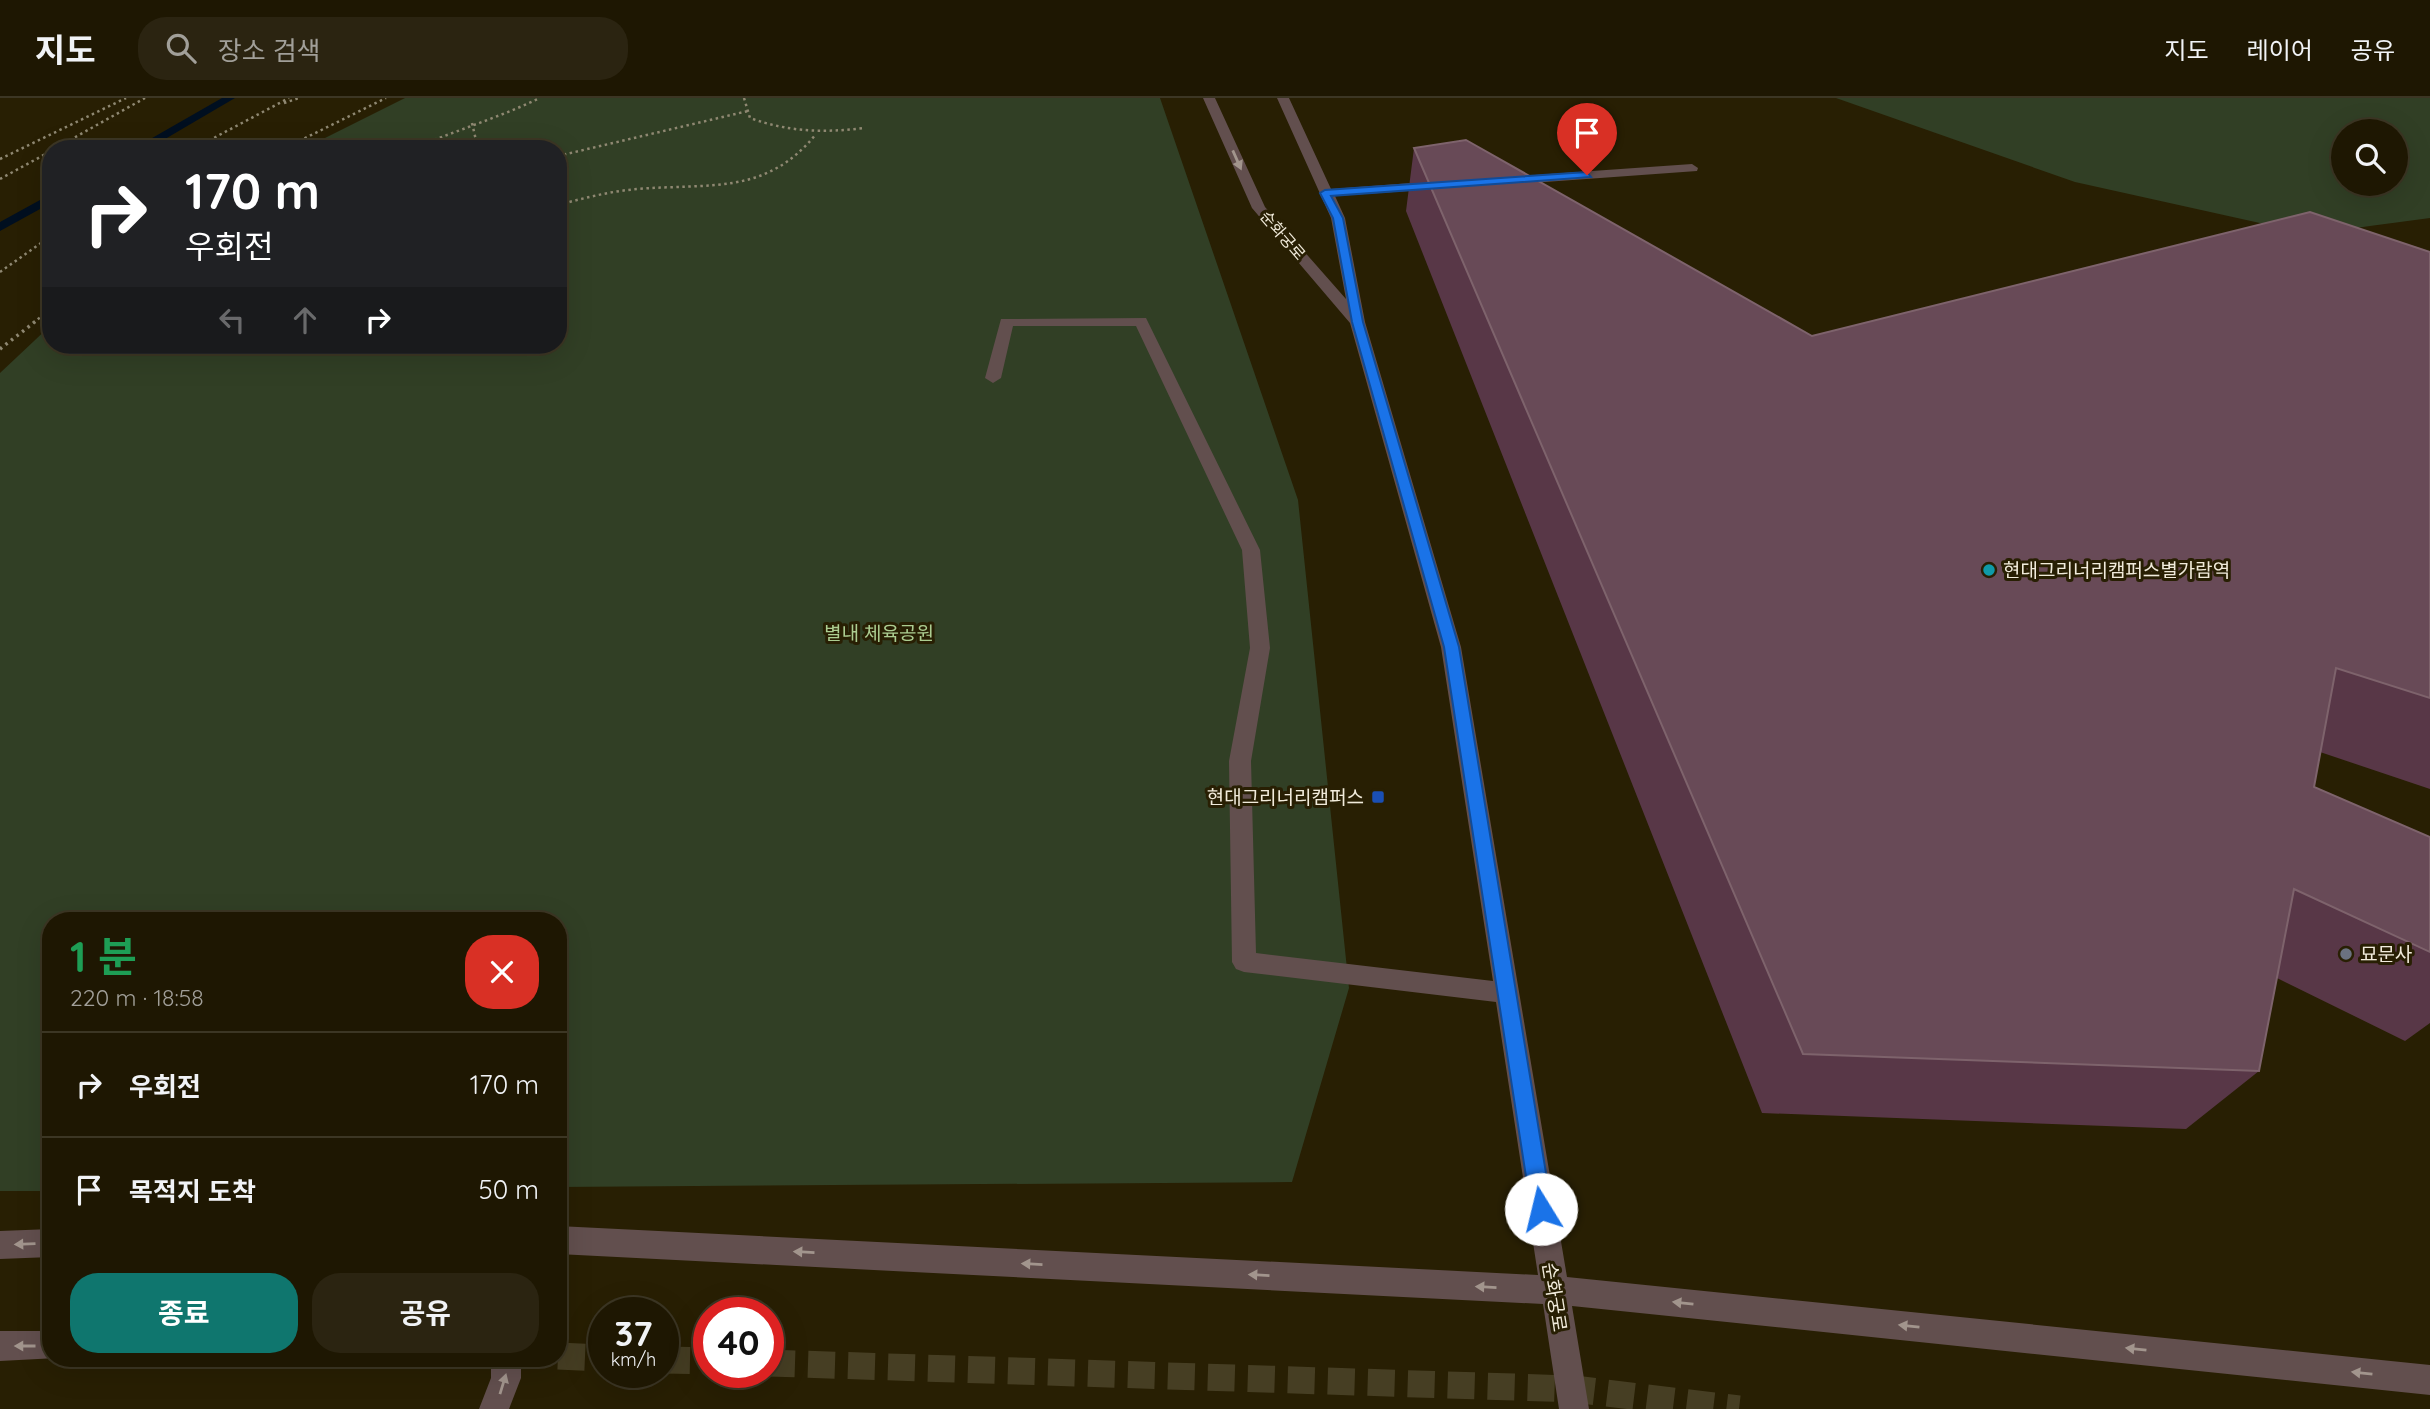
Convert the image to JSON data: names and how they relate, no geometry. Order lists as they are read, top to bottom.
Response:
{
  "streets": {
    "street": ["순화궁로"]
  },
  "parks": ["별내 체육공원"],
  "places": {
    "other": ["현대그리너리캠퍼스별가람역", "묘문사"],
    "transit": ["현대그리너리캠퍼스"]
  },
  "page": {
    "header": "지도",
    "search": "장소 검색",
    "nav": ["지도", "레이어", "공유"],
    "turn": ["170 m", "우회전"],
    "heading": ["1 분", "220 m · 18:58"],
    "list": [
      {
        "name": "우회전",
        "value": "170 m"
      },
      {
        "name": "목적지 도착",
        "value": "50 m"
      }
    ],
    "buttons": ["종료", "공유"],
    "speed": "37 km/h",
    "limit": "40"
  }
}
